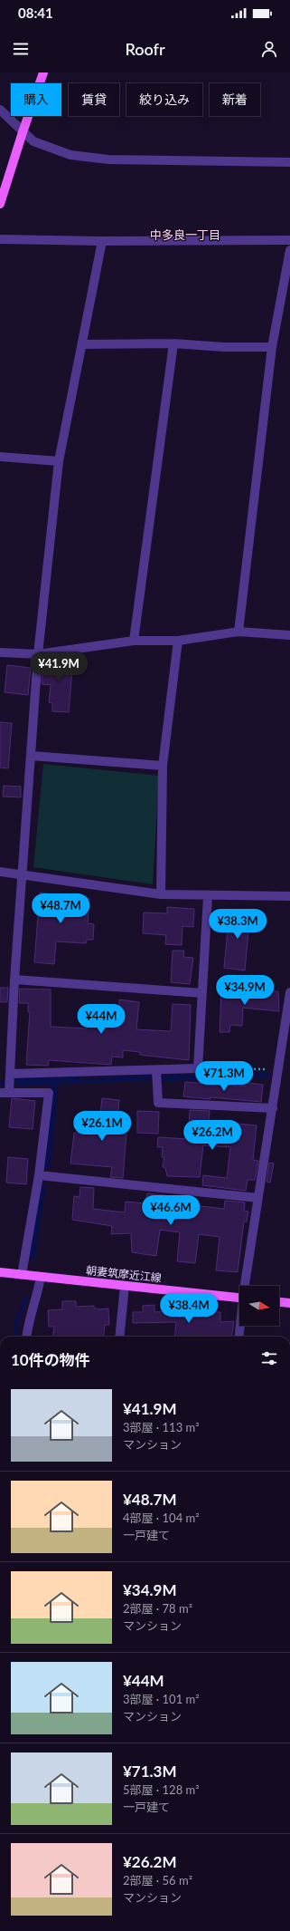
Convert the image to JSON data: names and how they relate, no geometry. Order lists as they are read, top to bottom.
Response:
{
  "streets": {
    "main road": ["朝妻筑摩近江線"]
  },
  "districts": ["中多良一丁目"],
  "north": "right",
  "page": {
    "status": "08:41",
    "header": "Roofr",
    "chip": [
      "購入",
      "賃貸",
      "絞り込み",
      "新着"
    ],
    "price": [
      "¥41.9M",
      "¥48.7M",
      "¥38.3M",
      "¥34.9M",
      "¥44M",
      "¥71.3M",
      "¥26.1M",
      "¥26.2M",
      "¥46.6M",
      "¥38.4M"
    ],
    "heading": "10件の物件",
    "list": [
      {
        "name": "¥41.9M",
        "note": "3部屋 · 113 m² · マンション"
      },
      {
        "name": "¥48.7M",
        "note": "4部屋 · 104 m² · 一戸建て"
      },
      {
        "name": "¥34.9M",
        "note": "2部屋 · 78 m² · マンション"
      },
      {
        "name": "¥44M",
        "note": "3部屋 · 101 m² · マンション"
      },
      {
        "name": "¥71.3M",
        "note": "5部屋 · 128 m² · 一戸建て"
      },
      {
        "name": "¥26.2M",
        "note": "2部屋 · 56 m² · マンション"
      }
    ]
  }
}
